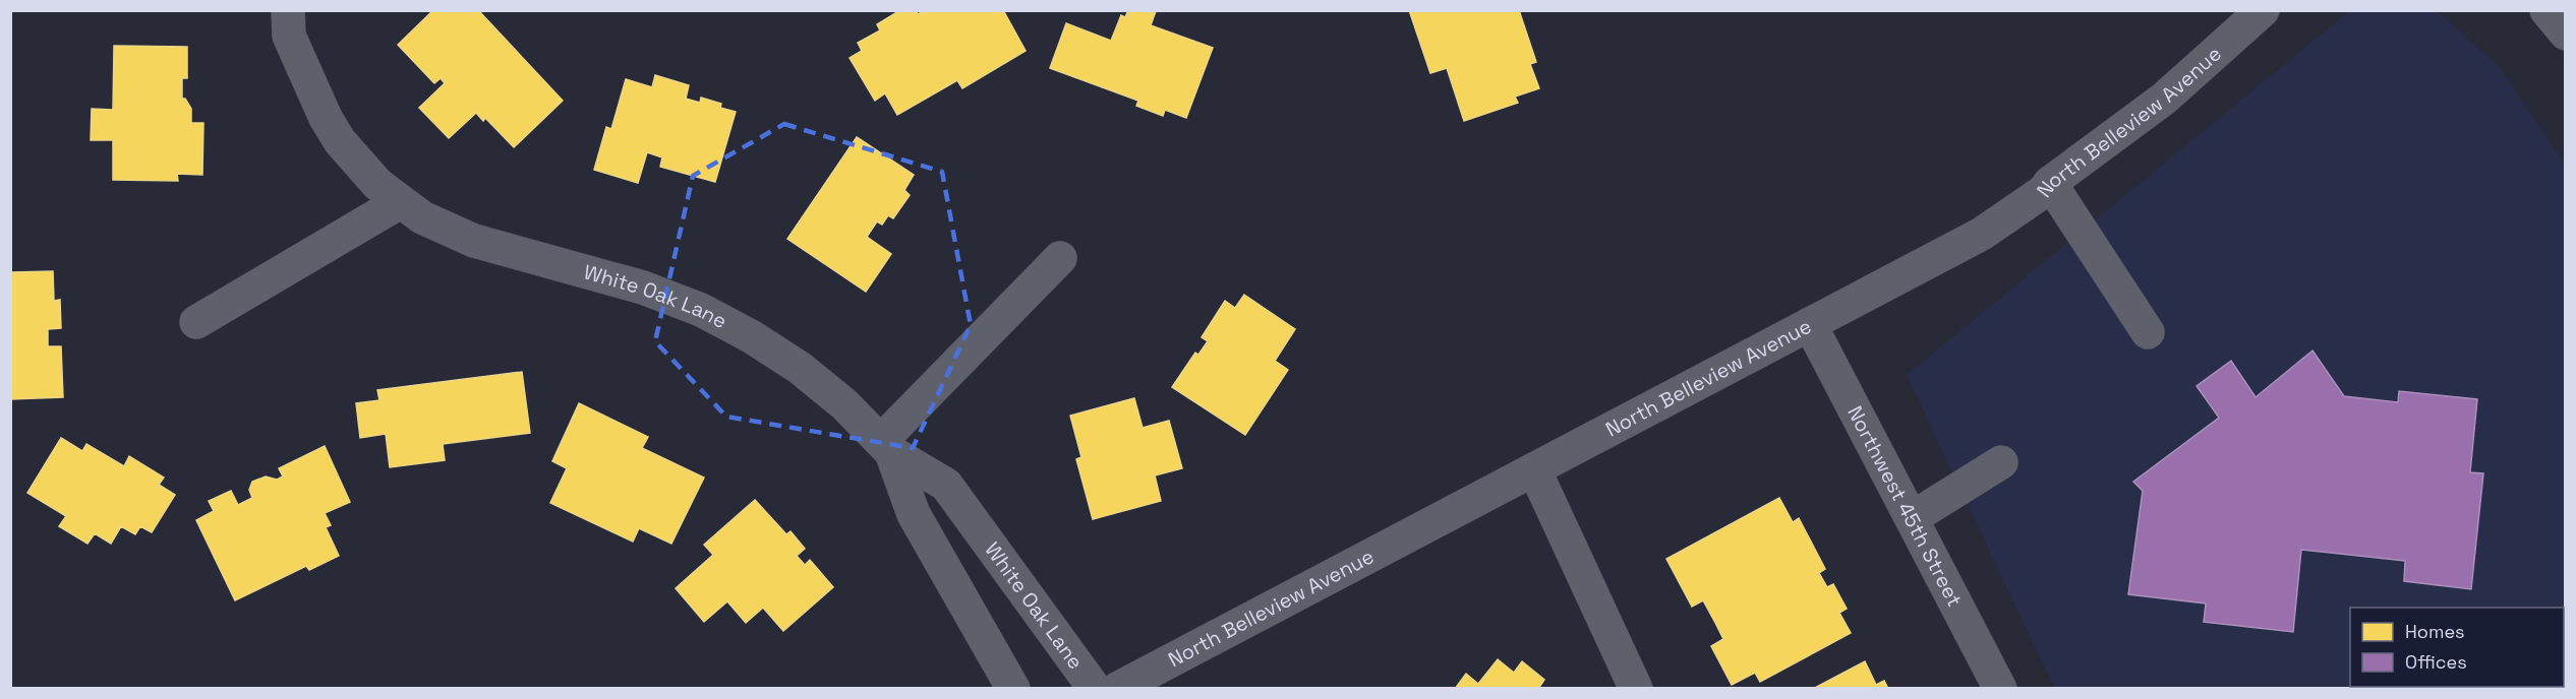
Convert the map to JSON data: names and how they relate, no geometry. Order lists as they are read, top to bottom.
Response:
{
  "streets": {
    "street": ["North Belleview Avenue", "White Oak Lane", "Northwest 45th Street"]
  },
  "crossings": [
    ["North Belleview Avenue", "Northwest 45th Street"]
  ],
  "legend": ["Homes", "Offices"]
}
